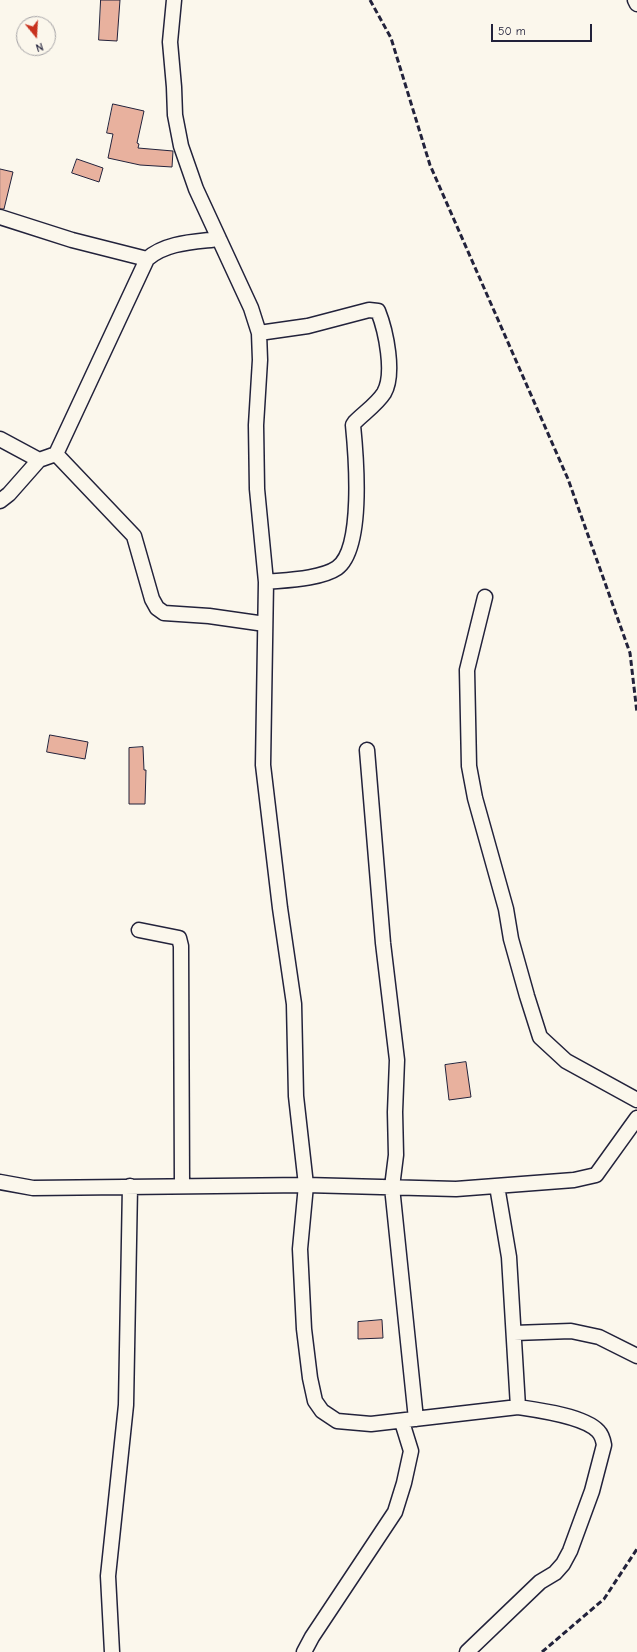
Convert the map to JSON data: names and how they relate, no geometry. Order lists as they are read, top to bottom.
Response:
{
  "scale_bar": "50 m",
  "north": "bottom"
}
